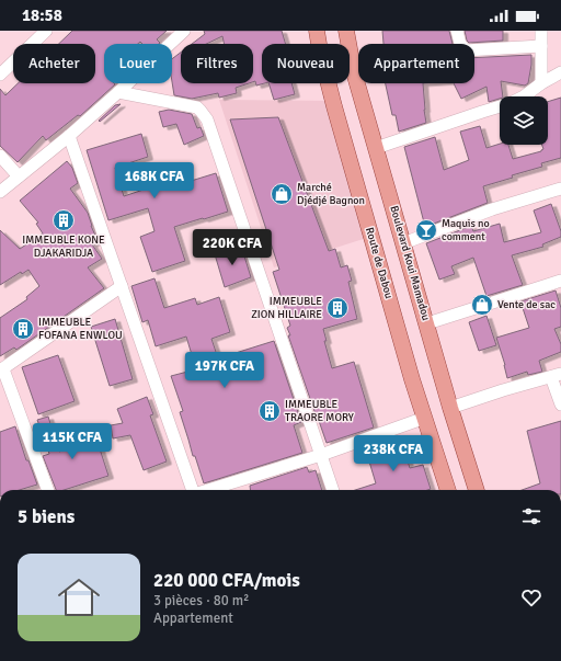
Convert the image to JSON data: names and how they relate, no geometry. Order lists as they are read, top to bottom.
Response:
{
  "streets": {
    "main road": ["Route de Dabou", "Boulevard Koui Mamadou"]
  },
  "places": {
    "shop": ["Marché Djédjé Bagnon", "Vente de sac"],
    "building": [
      "IMMEUBLE KONE DJAKARIDJA",
      "IMMEUBLE ZION HILLAIRE",
      "IMMEUBLE FOFANA ENWLOU",
      "IMMEUBLE TRAORE MORY"
    ],
    "bar": ["Maquis no comment"]
  },
  "page": {
    "status": "18:58",
    "chip": [
      "Acheter",
      "Louer",
      "Filtres",
      "Nouveau",
      "Appartement"
    ],
    "price": [
      "168K CFA",
      "220K CFA",
      "197K CFA",
      "115K CFA",
      "238K CFA"
    ],
    "heading": "5 biens",
    "list": [
      {
        "name": "220 000 CFA/mois",
        "note": "3 pièces · 80 m² · Appartement"
      }
    ]
  }
}
